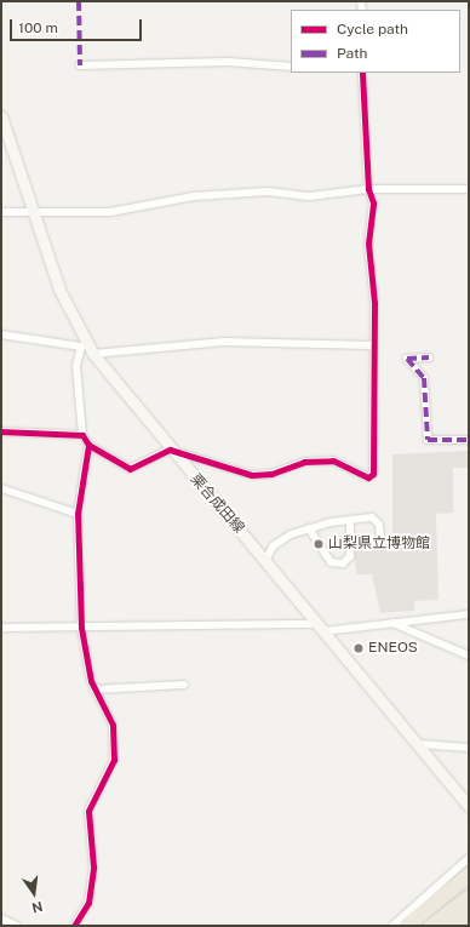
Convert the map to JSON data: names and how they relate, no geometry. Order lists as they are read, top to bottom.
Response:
{
  "streets": {
    "main road": ["栗合成田線"]
  },
  "places": ["山梨県立博物館", "ENEOS"],
  "legend": ["Cycle path", "Path"],
  "scale_bar": "100 m",
  "north": "bottom"
}
